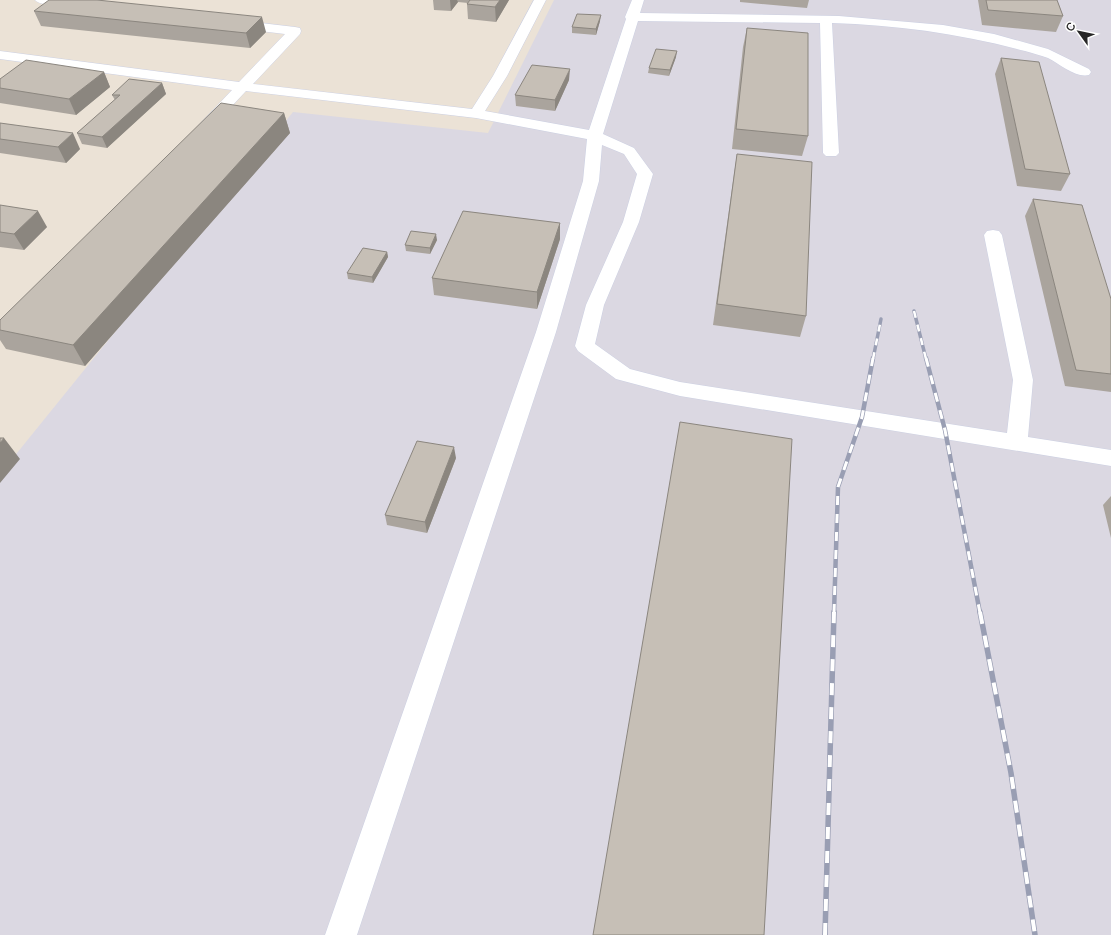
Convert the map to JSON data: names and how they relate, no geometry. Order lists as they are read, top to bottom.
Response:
{
  "north": "top left"
}
